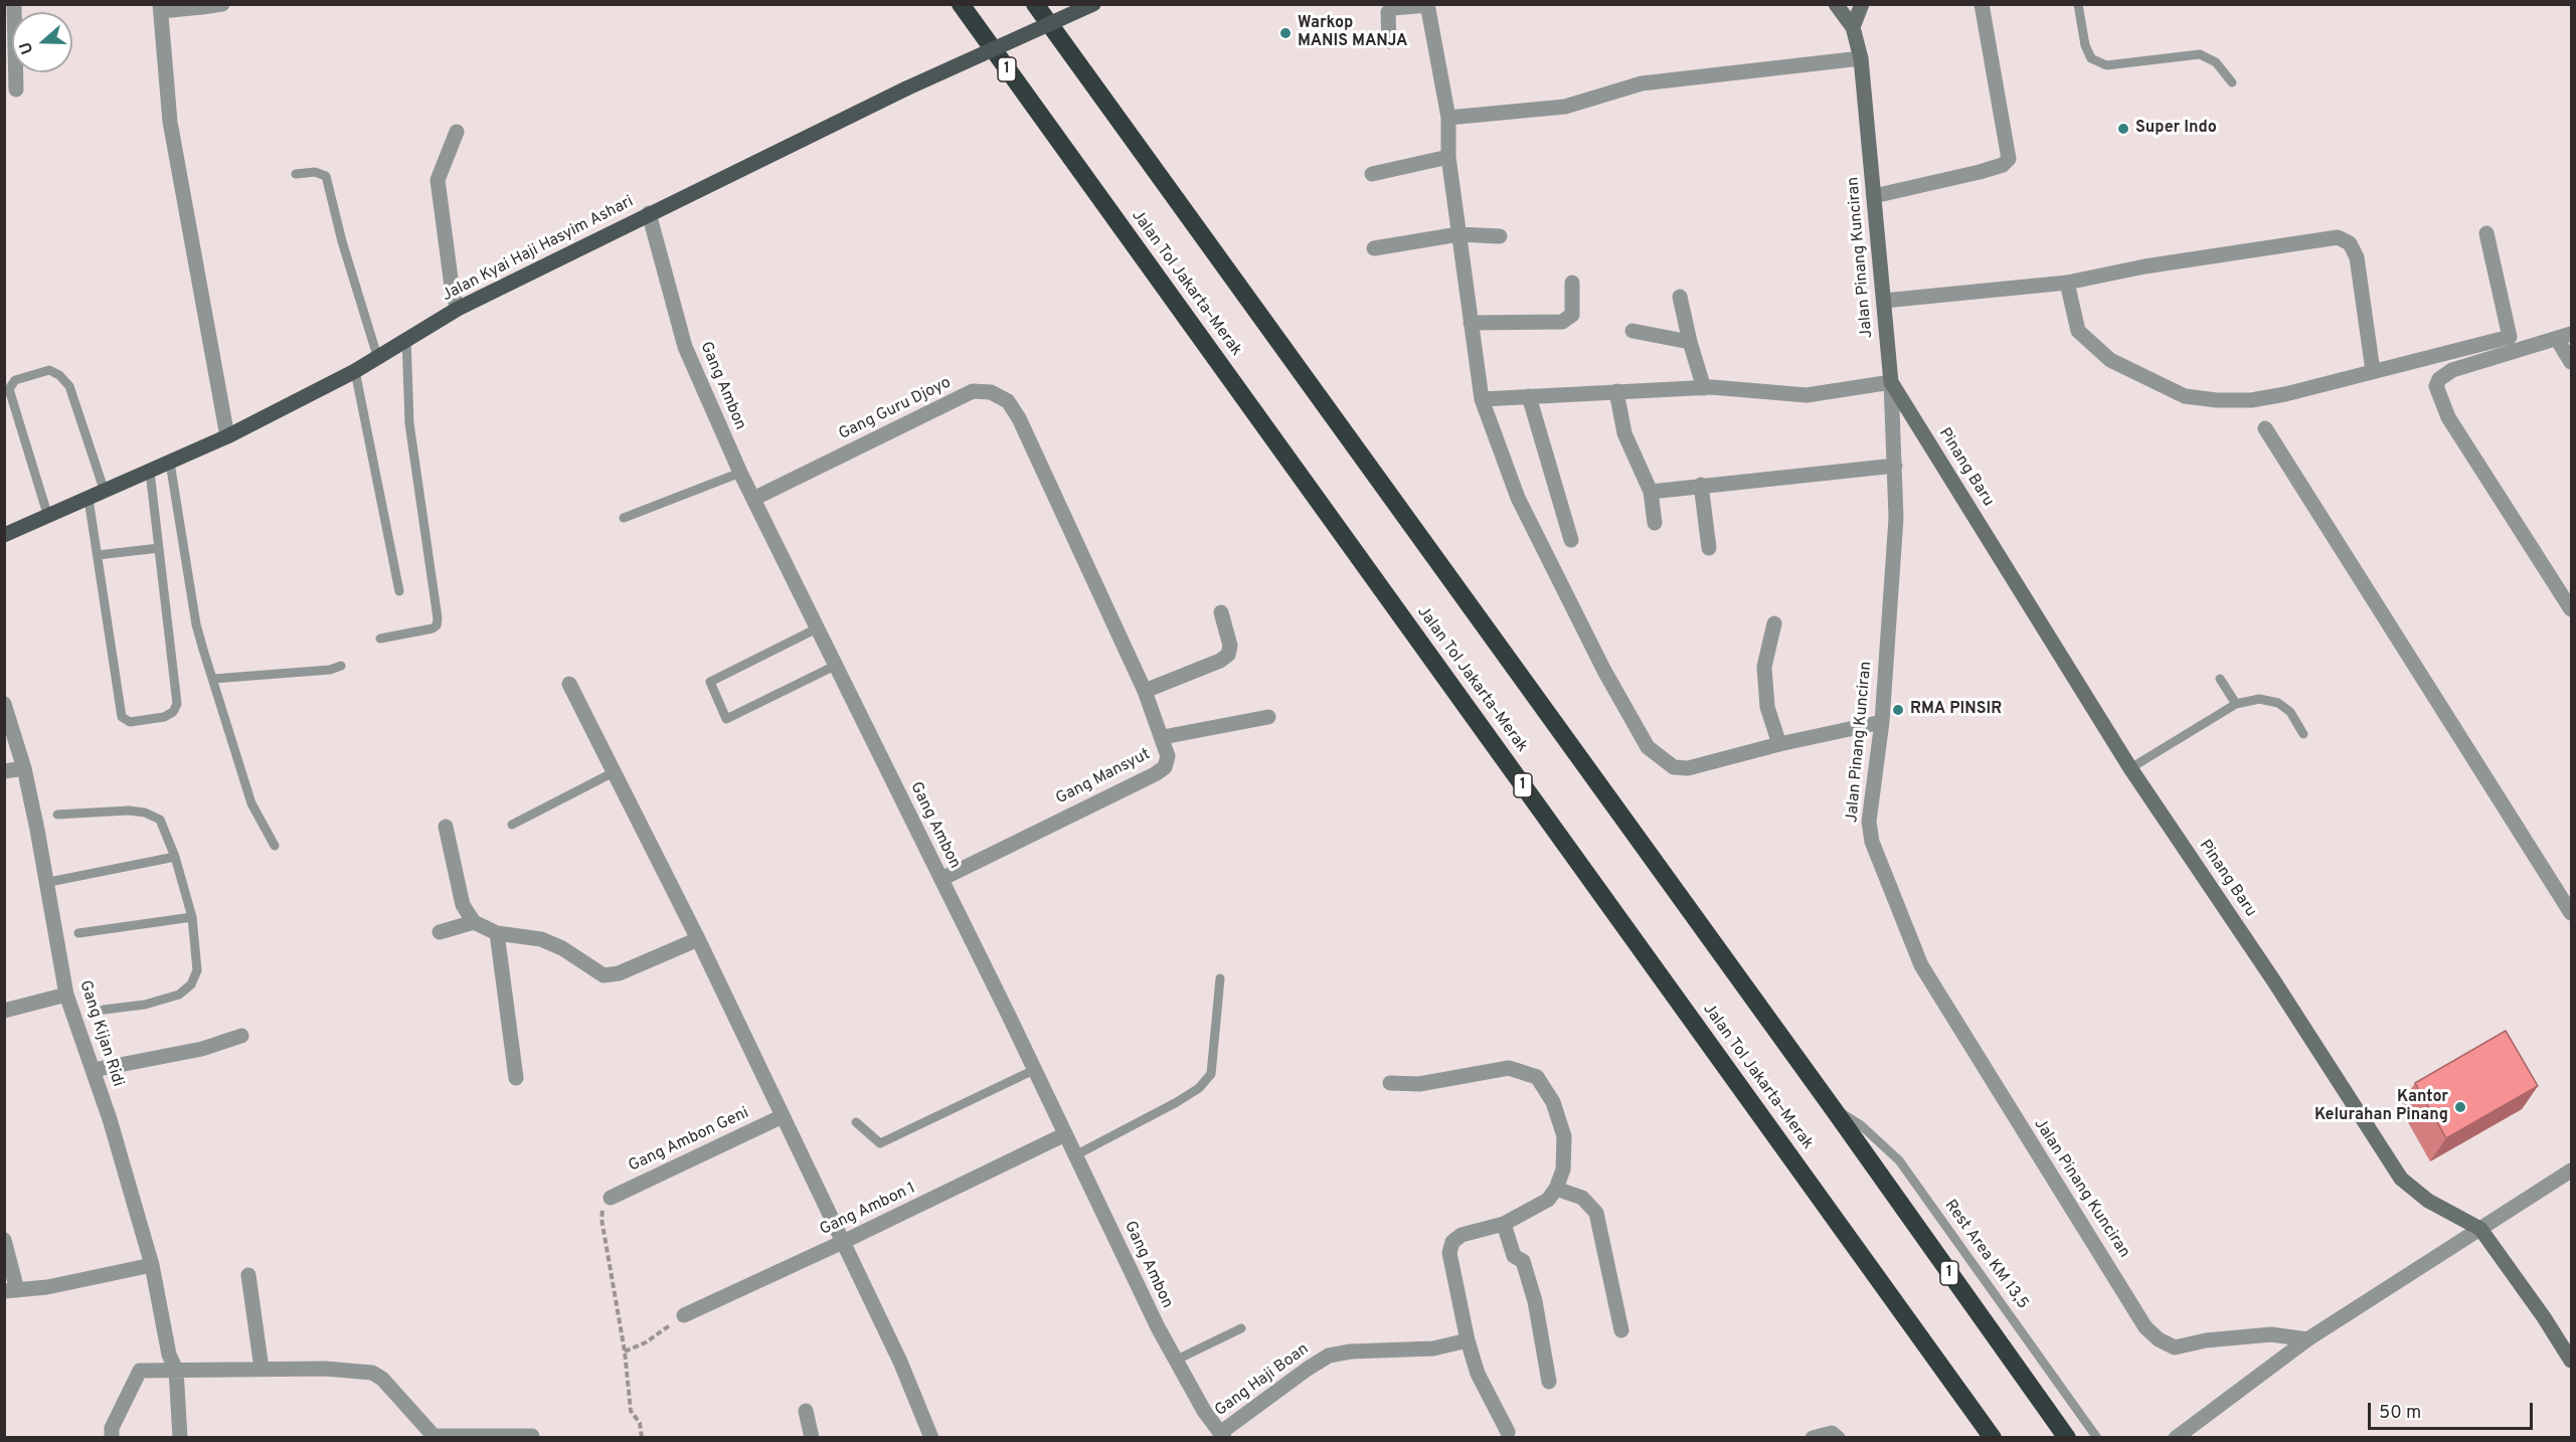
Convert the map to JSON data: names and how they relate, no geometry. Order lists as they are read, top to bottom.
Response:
{
  "streets": {
    "highway": ["1", "Jalan Tol Jakarta–Merak"],
    "main road": ["Jalan Kyai Haji Hasyim Ashari", "Jalan Pinang Kunciran", "Pinang Baru"],
    "street": [
      "Gang Ambon",
      "Gang Guru Djoyo",
      "Gang Mansyut",
      "Gang Kijan Ridi",
      "Gang Ambon Geni",
      "Gang Ambon 1",
      "Gang Haji Boan"
    ],
    "lane": ["Rest Area KM 13,5"]
  },
  "crossings": [
    ["1", "Rest Area KM 13,5"],
    ["Jalan Kyai Haji Hasyim Ashari", "Gang Ambon"],
    ["Jalan Pinang Kunciran", "Pinang Baru"],
    ["Gang Ambon", "Gang Guru Djoyo"],
    ["Gang Ambon", "Gang Mansyut"],
    ["Gang Ambon", "Gang Ambon 1"],
    ["Gang Ambon", "Gang Haji Boan"],
    ["Gang Guru Djoyo", "Gang Mansyut"]
  ],
  "places": [
    "Warkop MANIS MANJA",
    "Super Indo",
    "RMA PINSIR",
    "Kantor Kelurahan Pinang"
  ],
  "scale_bar": "50 m",
  "north": "left"
}
